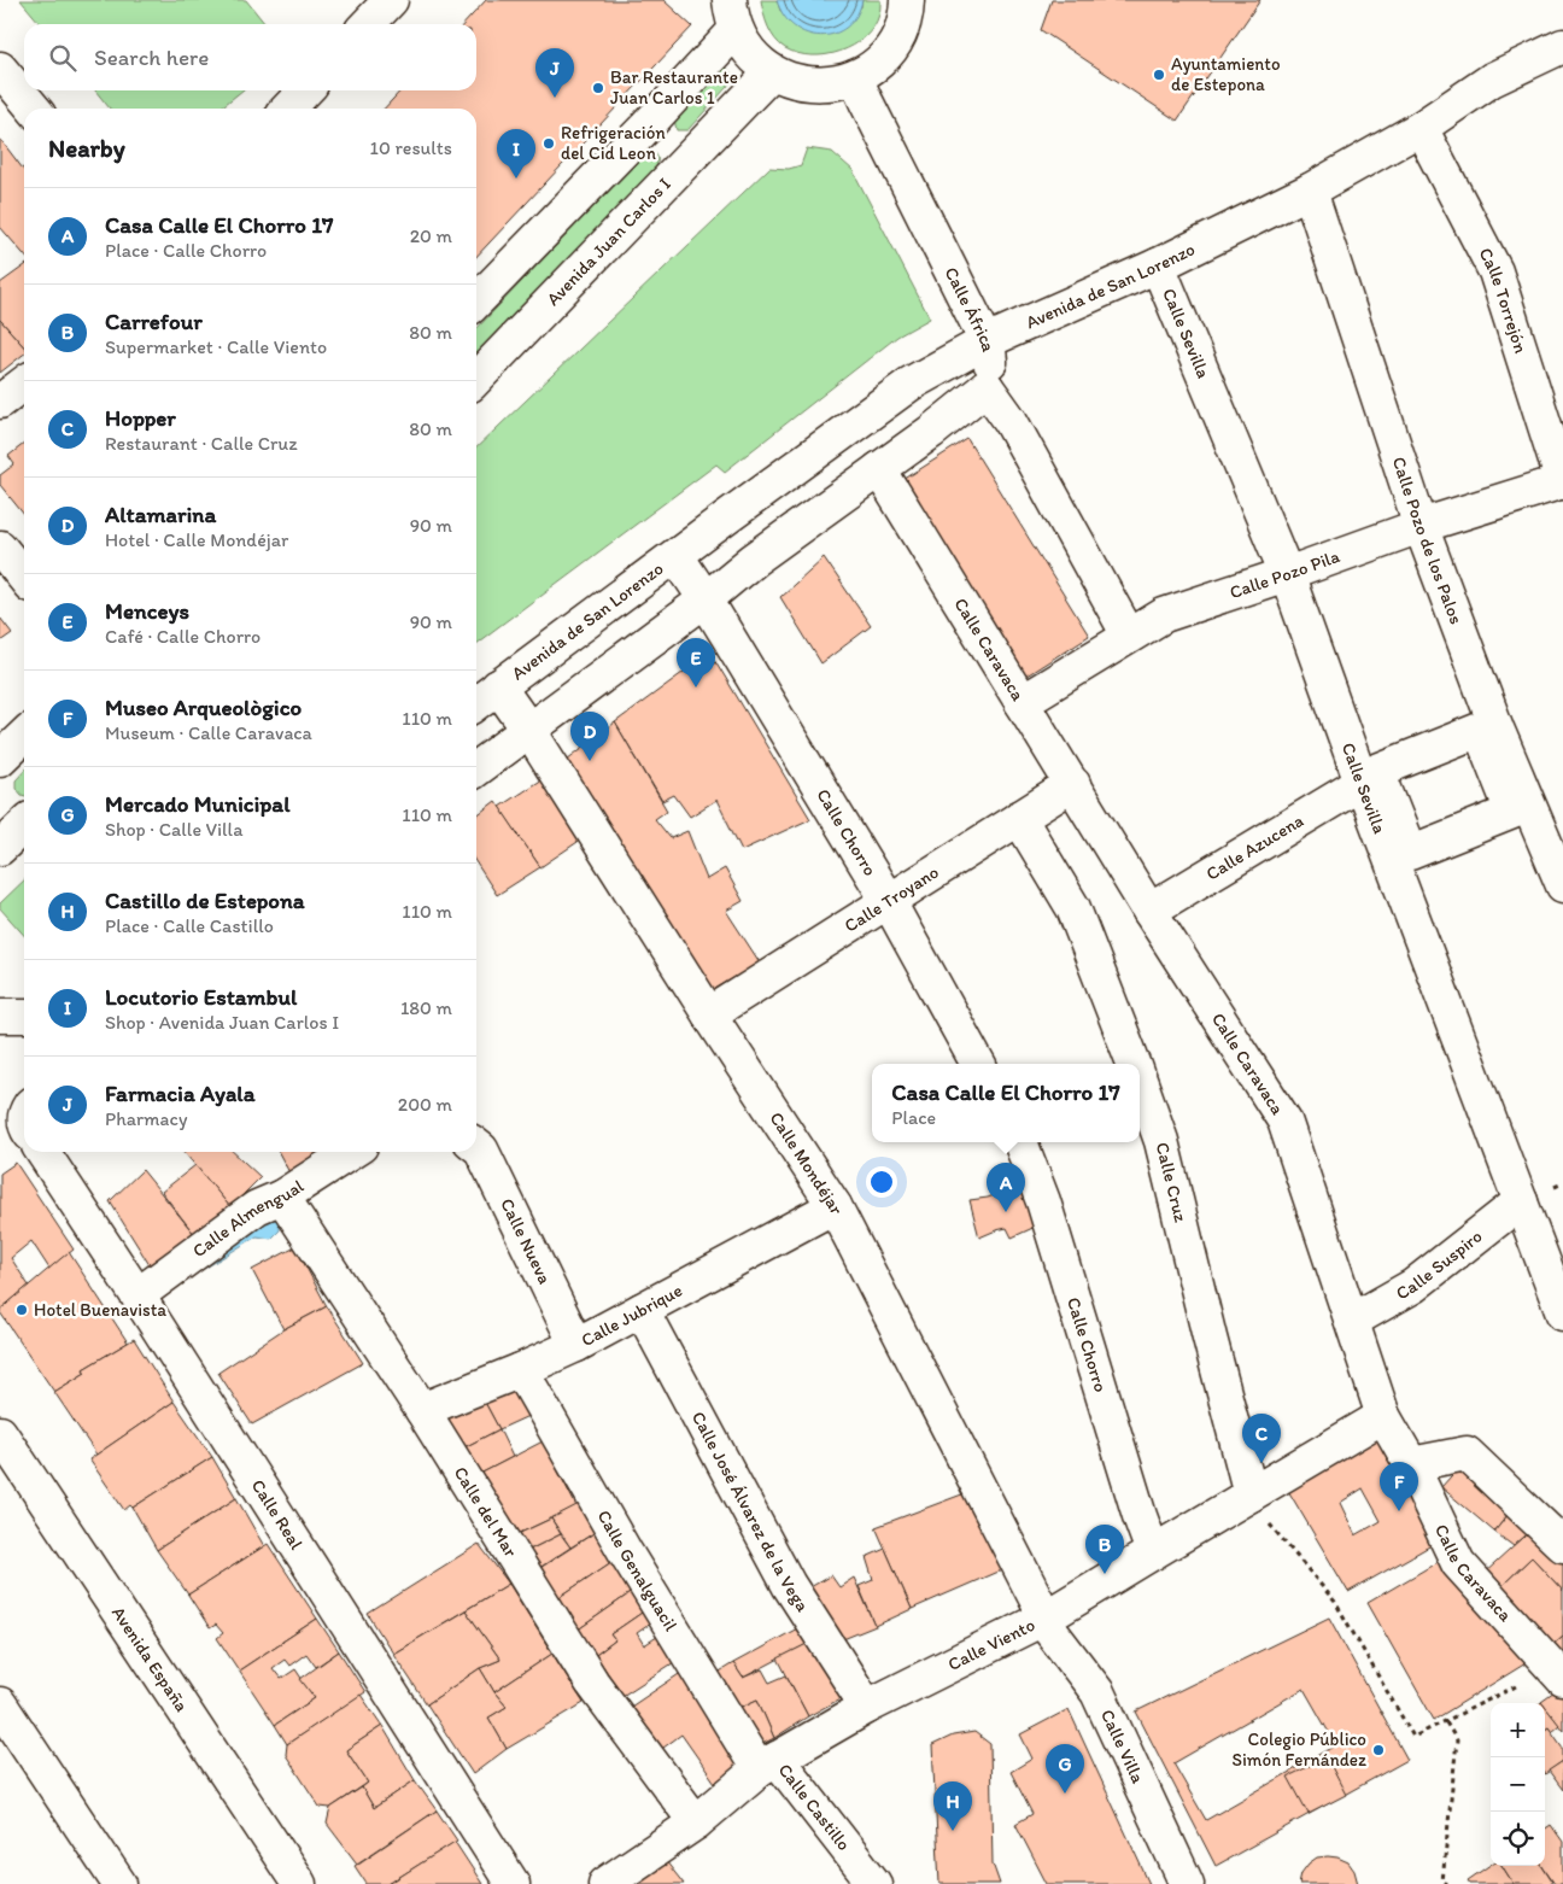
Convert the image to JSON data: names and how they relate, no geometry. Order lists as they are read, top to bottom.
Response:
{
  "streets": {
    "street": [
      "Avenida Juan Carlos I",
      "Avenida de San Lorenzo",
      "Calle Torrejón",
      "Calle África",
      "Calle Sevilla",
      "Calle Pozo de los Palos",
      "Calle Pozo Pila",
      "Calle Caravaca",
      "Calle Chorro",
      "Calle Azucena",
      "Calle Troyano",
      "Calle Mondéjar",
      "Calle Cruz",
      "Calle Almengual",
      "Calle Nueva",
      "Calle Suspiro",
      "Calle Jubrique",
      "Calle José Álvarez de la Vega",
      "Calle del Mar",
      "Calle Real",
      "Calle Genalguacil",
      "Calle Viento",
      "Avenida España",
      "Calle Villa",
      "Calle Castillo"
    ]
  },
  "crossings": [
    ["Avenida de San Lorenzo", "Calle Torrejón"],
    ["Avenida de San Lorenzo", "Calle África"],
    ["Avenida de San Lorenzo", "Calle Sevilla"],
    ["Avenida de San Lorenzo", "Calle Pozo de los Palos"],
    ["Avenida de San Lorenzo", "Calle Chorro"],
    ["Avenida de San Lorenzo", "Calle Mondéjar"],
    ["Calle Torrejón", "Calle Pozo Pila"],
    ["Calle Sevilla", "Calle Pozo Pila"],
    ["Calle Sevilla", "Calle Azucena"],
    ["Calle Sevilla", "Calle Suspiro"],
    ["Calle Pozo de los Palos", "Calle Pozo Pila"],
    ["Calle Pozo de los Palos", "Calle Azucena"],
    ["Calle Pozo Pila", "Calle Caravaca"],
    ["Calle Caravaca", "Calle Azucena"],
    ["Calle Caravaca", "Calle Troyano"],
    ["Calle Caravaca", "Calle Suspiro"],
    ["Calle Caravaca", "Calle Viento"],
    ["Calle Chorro", "Calle Troyano"],
    ["Calle Chorro", "Calle Viento"],
    ["Calle Troyano", "Calle Mondéjar"],
    ["Calle Troyano", "Calle Cruz"],
    ["Calle Mondéjar", "Calle Jubrique"],
    ["Calle Mondéjar", "Calle Viento"],
    ["Calle Mondéjar", "Calle Villa"],
    ["Calle Cruz", "Calle Viento"],
    ["Calle Almengual", "Calle del Mar"],
    ["Calle Almengual", "Calle Real"],
    ["Calle Nueva", "Calle Jubrique"],
    ["Calle Jubrique", "Calle José Álvarez de la Vega"],
    ["Calle Jubrique", "Calle del Mar"],
    ["Calle Jubrique", "Calle Genalguacil"],
    ["Calle José Álvarez de la Vega", "Calle Viento"],
    ["Calle del Mar", "Calle Viento"],
    ["Calle Genalguacil", "Calle Viento"],
    ["Calle Genalguacil", "Calle Castillo"],
    ["Calle Viento", "Calle Villa"],
    ["Calle Viento", "Calle Castillo"]
  ],
  "places": [
    "Ayuntamiento de Estepona",
    "Bar Restaurante Juan Carlos 1",
    "Refrigeración del Cid Leon",
    "Hotel Buenavista",
    "Colegio Público Simón Fernández"
  ],
  "page": {
    "search": "Search here",
    "pins": [
      "J",
      "I",
      "E",
      "D",
      "A",
      "C",
      "F",
      "B",
      "G",
      "H"
    ],
    "heading": ["Nearby", "10 results"],
    "list": [
      {
        "mark": "A",
        "name": "Casa Calle El Chorro 17",
        "note": "Place · Calle Chorro",
        "value": "20 m"
      },
      {
        "mark": "B",
        "name": "Carrefour",
        "note": "Supermarket · Calle Viento",
        "value": "80 m"
      },
      {
        "mark": "C",
        "name": "Hopper",
        "note": "Restaurant · Calle Cruz",
        "value": "80 m"
      },
      {
        "mark": "D",
        "name": "Altamarina",
        "note": "Hotel · Calle Mondéjar",
        "value": "90 m"
      },
      {
        "mark": "E",
        "name": "Menceys",
        "note": "Café · Calle Chorro",
        "value": "90 m"
      },
      {
        "mark": "F",
        "name": "Museo Arqueològico",
        "note": "Museum · Calle Caravaca",
        "value": "110 m"
      },
      {
        "mark": "G",
        "name": "Mercado Municipal",
        "note": "Shop · Calle Villa",
        "value": "110 m"
      },
      {
        "mark": "H",
        "name": "Castillo de Estepona",
        "note": "Place · Calle Castillo",
        "value": "110 m"
      },
      {
        "mark": "I",
        "name": "Locutorio Estambul",
        "note": "Shop · Avenida Juan Carlos I",
        "value": "180 m"
      },
      {
        "mark": "J",
        "name": "Farmacia Ayala",
        "note": "Pharmacy",
        "value": "200 m"
      }
    ],
    "popup": ["Casa Calle El Chorro 17", "Place"],
    "map_buttons": ["+", "−"]
  }
}
